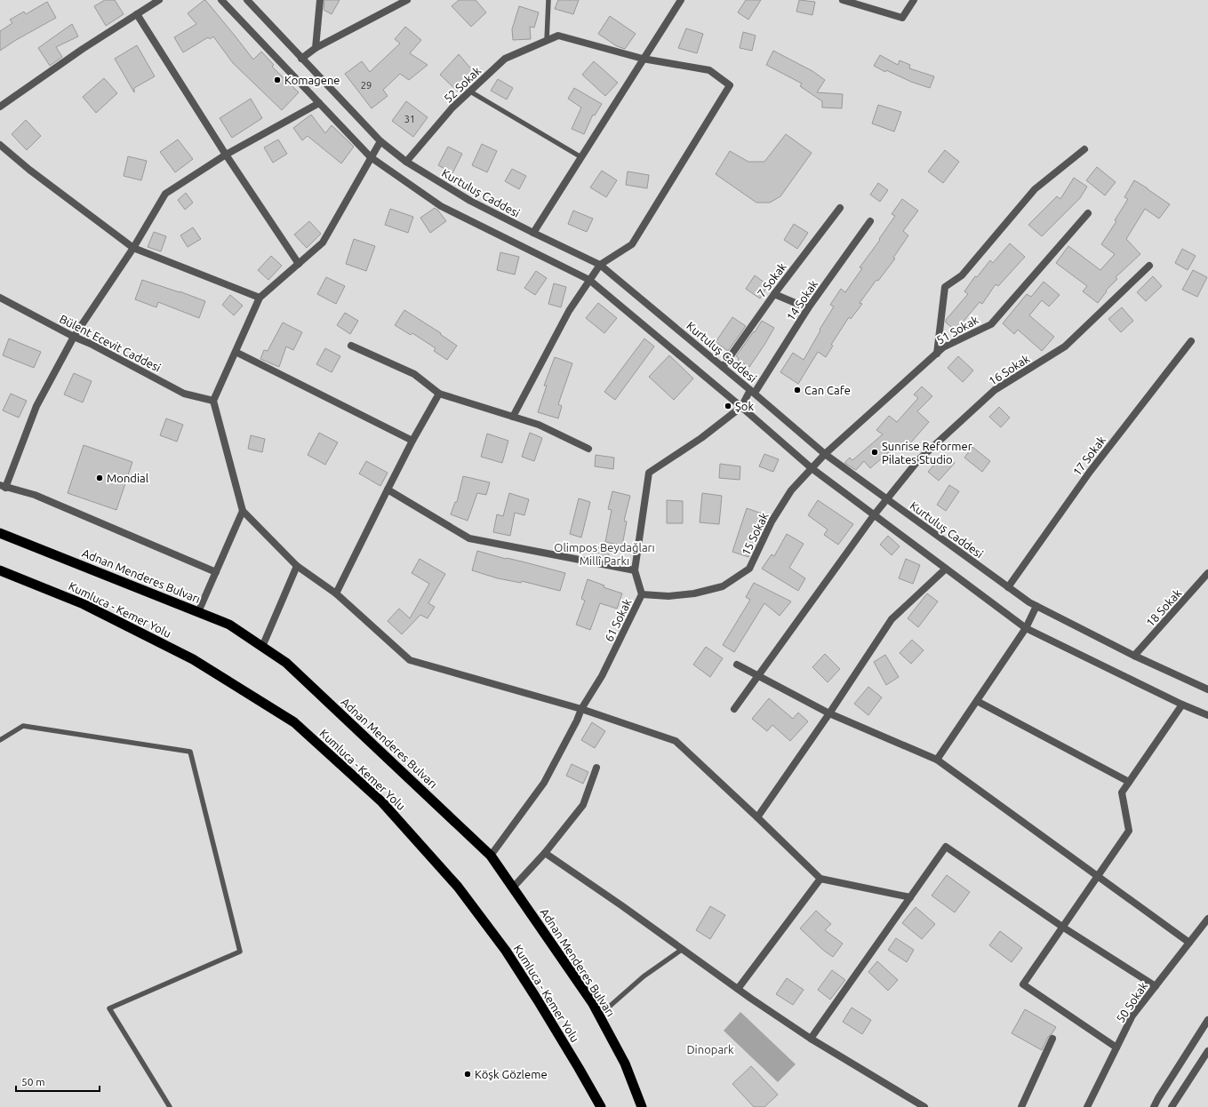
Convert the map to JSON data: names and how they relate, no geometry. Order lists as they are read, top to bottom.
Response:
{
  "streets": {
    "highway": ["Adnan Menderes Bulvarı", "Kumluca - Kemer Yolu"],
    "street": [
      "52 Sokak",
      "Kurtuluş Caddesi",
      "7 Sokak",
      "14 Sokak",
      "51 Sokak",
      "Bülent Ecevit Caddesi",
      "16 Sokak",
      "17 Sokak",
      "15 Sokak",
      "18 Sokak",
      "61 Sokak",
      "50 Sokak"
    ]
  },
  "crossings": [
    ["52 Sokak", "Kurtuluş Caddesi"],
    ["Kurtuluş Caddesi", "7 Sokak"],
    ["Kurtuluş Caddesi", "14 Sokak"],
    ["Kurtuluş Caddesi", "51 Sokak"],
    ["Kurtuluş Caddesi", "16 Sokak"],
    ["Kurtuluş Caddesi", "17 Sokak"],
    ["Kurtuluş Caddesi", "15 Sokak"],
    ["Kurtuluş Caddesi", "18 Sokak"],
    ["Kurtuluş Caddesi", "61 Sokak"],
    ["14 Sokak", "61 Sokak"],
    ["51 Sokak", "15 Sokak"],
    ["15 Sokak", "61 Sokak"],
    ["Adnan Menderes Bulvarı", "61 Sokak"]
  ],
  "parks": ["Olimpos Beydağları Millî Parkı", "Dinopark"],
  "places": [
    "Komagene",
    "Can Cafe",
    "Şok",
    "Sunrise Reformer Pilates Studio",
    "Mondial",
    "Köşk Gözleme"
  ],
  "house_numbers": ["29", "31"],
  "scale_bar": "50 m"
}
